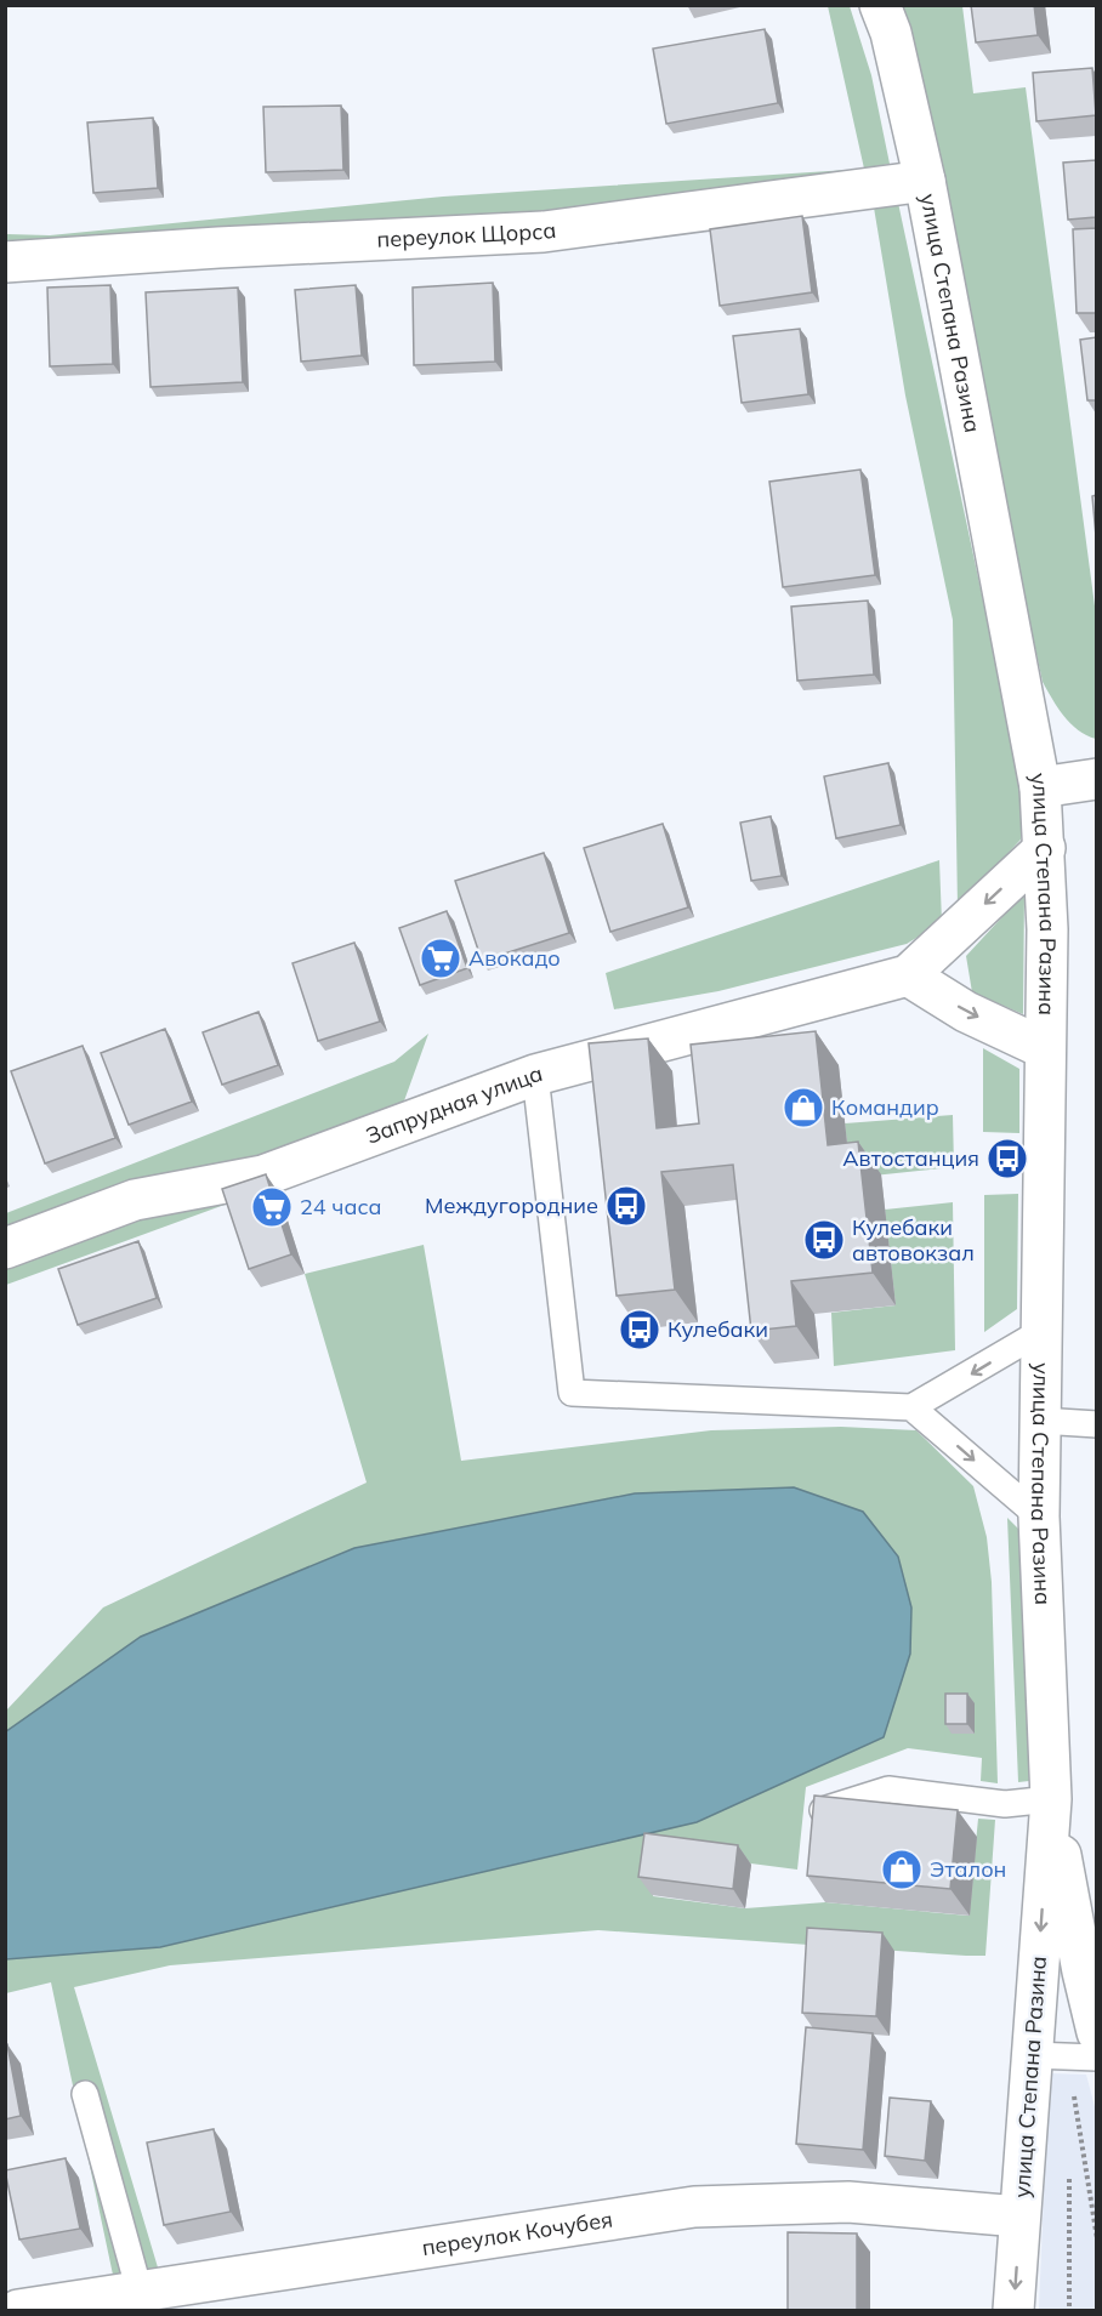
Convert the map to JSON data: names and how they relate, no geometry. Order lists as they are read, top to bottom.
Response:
{
  "streets": {
    "street": [
      "переулок Щорса",
      "улица Степана Разина",
      "Запрудная улица",
      "переулок Кочубея"
    ]
  },
  "crossings": [
    ["переулок Щорса", "улица Степана Разина"],
    ["улица Степана Разина", "Запрудная улица"],
    ["улица Степана Разина", "переулок Кочубея"]
  ],
  "places": {
    "supermarket": ["Авокадо", "24 часа"],
    "shop": ["Командир", "Эталон"],
    "bus stop": [
      "Автостанция",
      "Междугородние",
      "Кулебаки автовокзал",
      "Кулебаки"
    ]
  }
}
